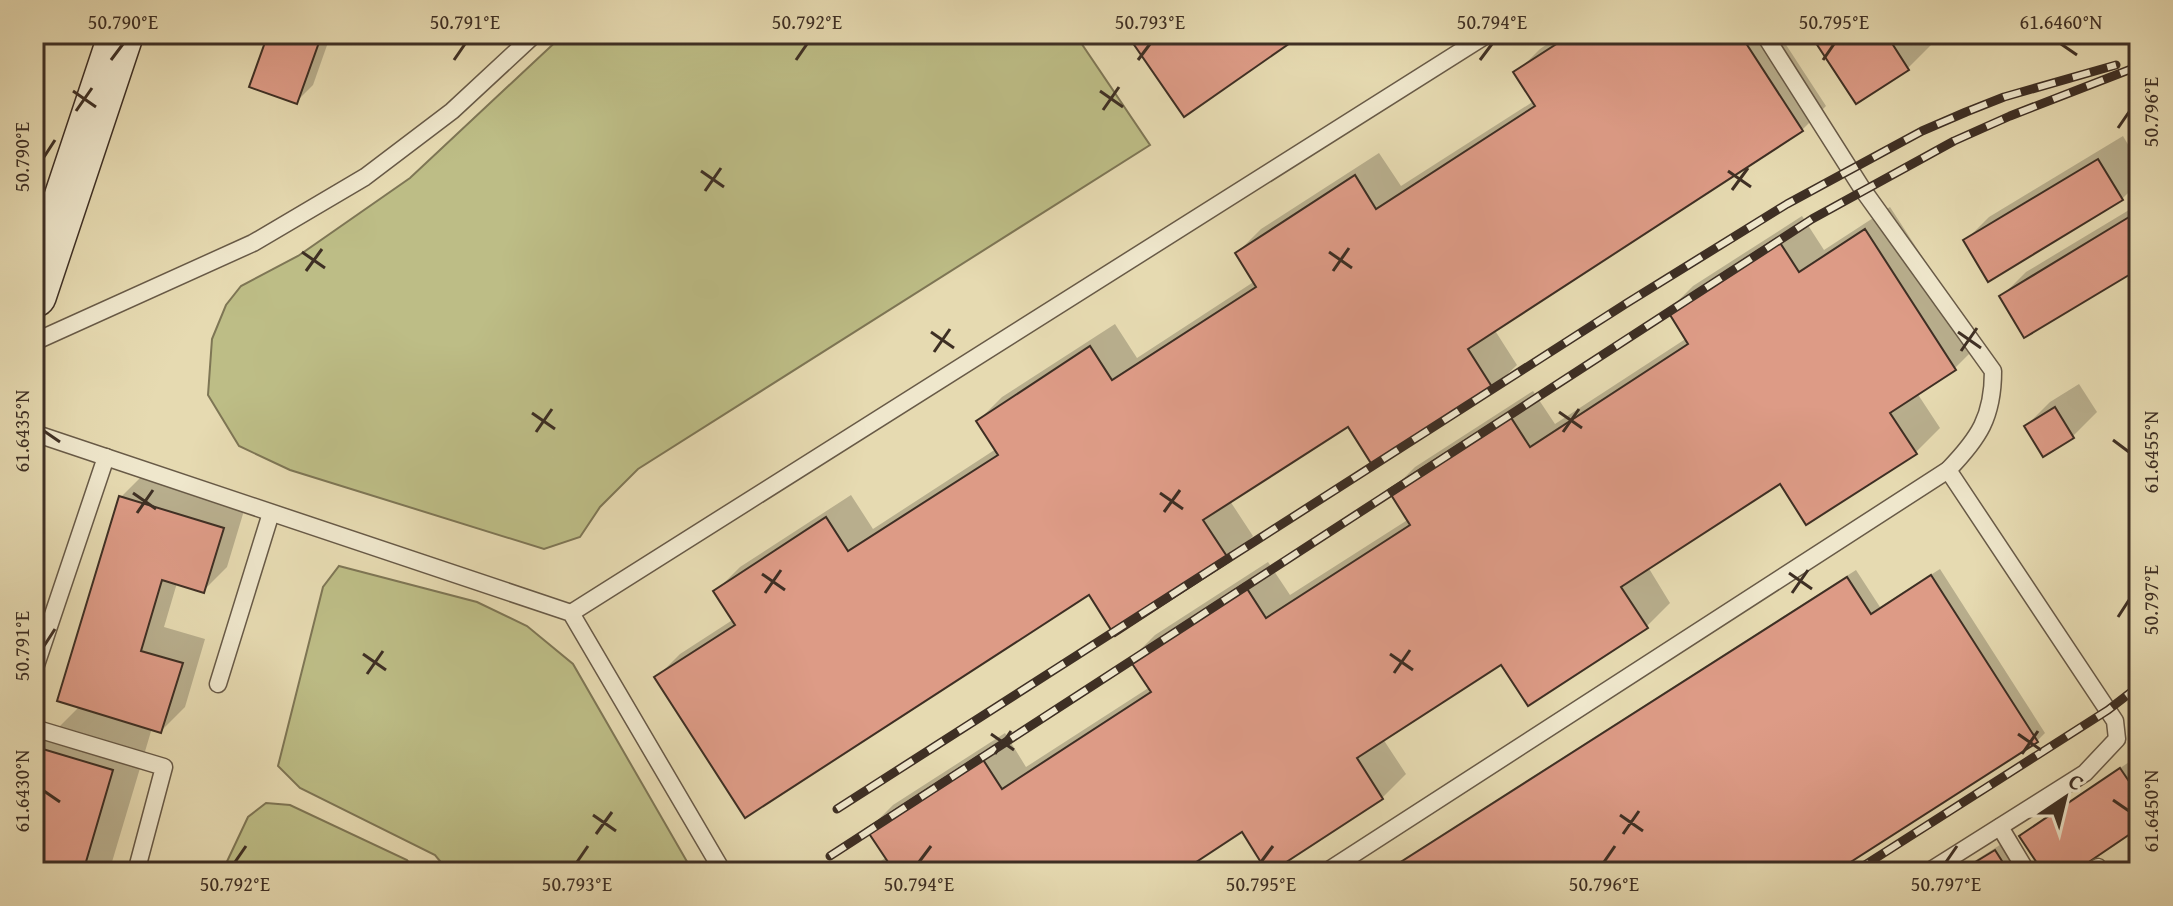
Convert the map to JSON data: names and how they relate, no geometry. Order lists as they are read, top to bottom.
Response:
{
  "north": "top right",
  "coordinates": [
    "50.790°E",
    "50.791°E",
    "50.792°E",
    "50.793°E",
    "50.794°E",
    "50.795°E",
    "61.6460°N",
    "50.796°E",
    "61.6435°N",
    "61.6455°N",
    "50.797°E",
    "61.6430°N",
    "61.6450°N"
  ]
}
